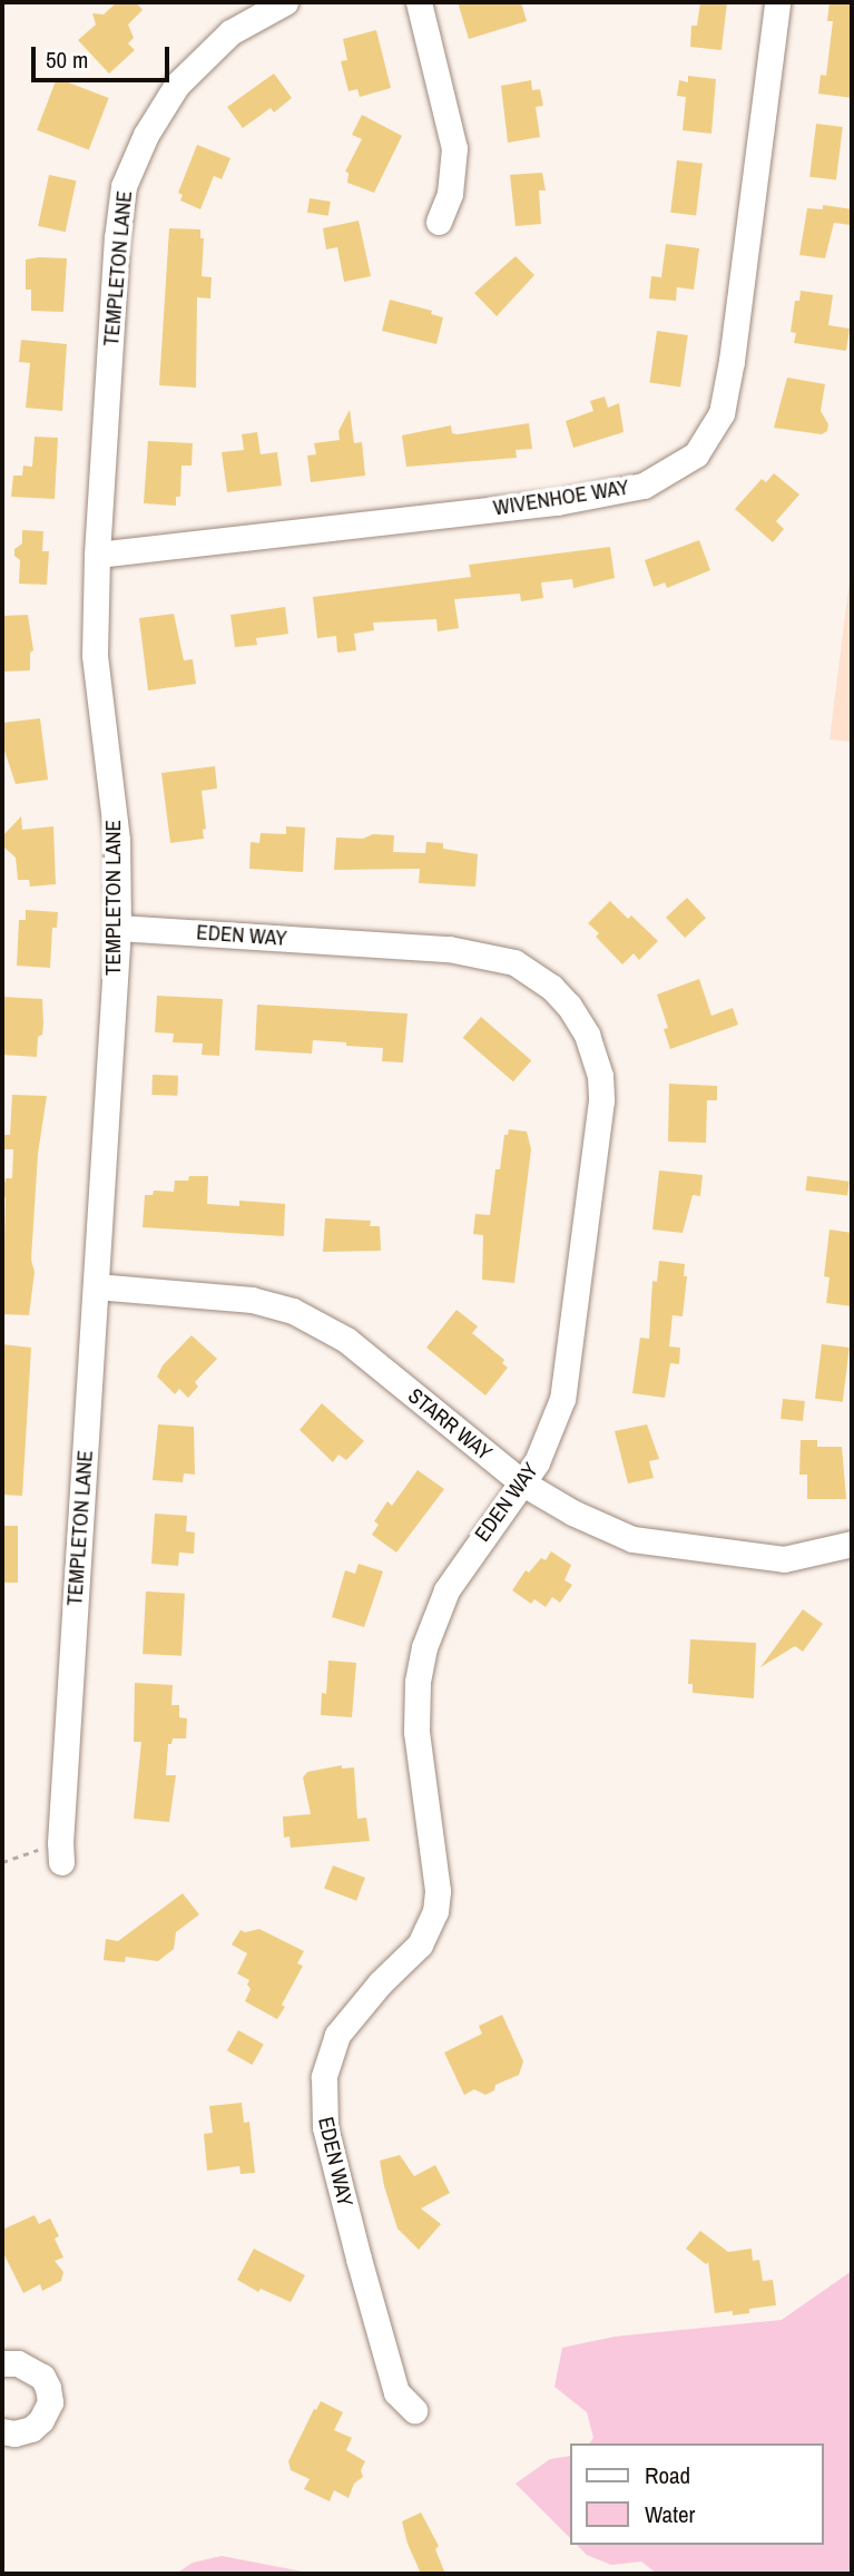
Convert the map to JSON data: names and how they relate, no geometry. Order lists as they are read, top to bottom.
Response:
{
  "streets": {
    "street": [
      "TEMPLETON LANE",
      "WIVENHOE WAY",
      "EDEN WAY",
      "STARR WAY"
    ]
  },
  "crossings": [
    ["TEMPLETON LANE", "WIVENHOE WAY"],
    ["TEMPLETON LANE", "EDEN WAY"],
    ["TEMPLETON LANE", "STARR WAY"],
    ["EDEN WAY", "STARR WAY"]
  ],
  "legend": ["Road", "Water"],
  "scale_bar": "50 m"
}
